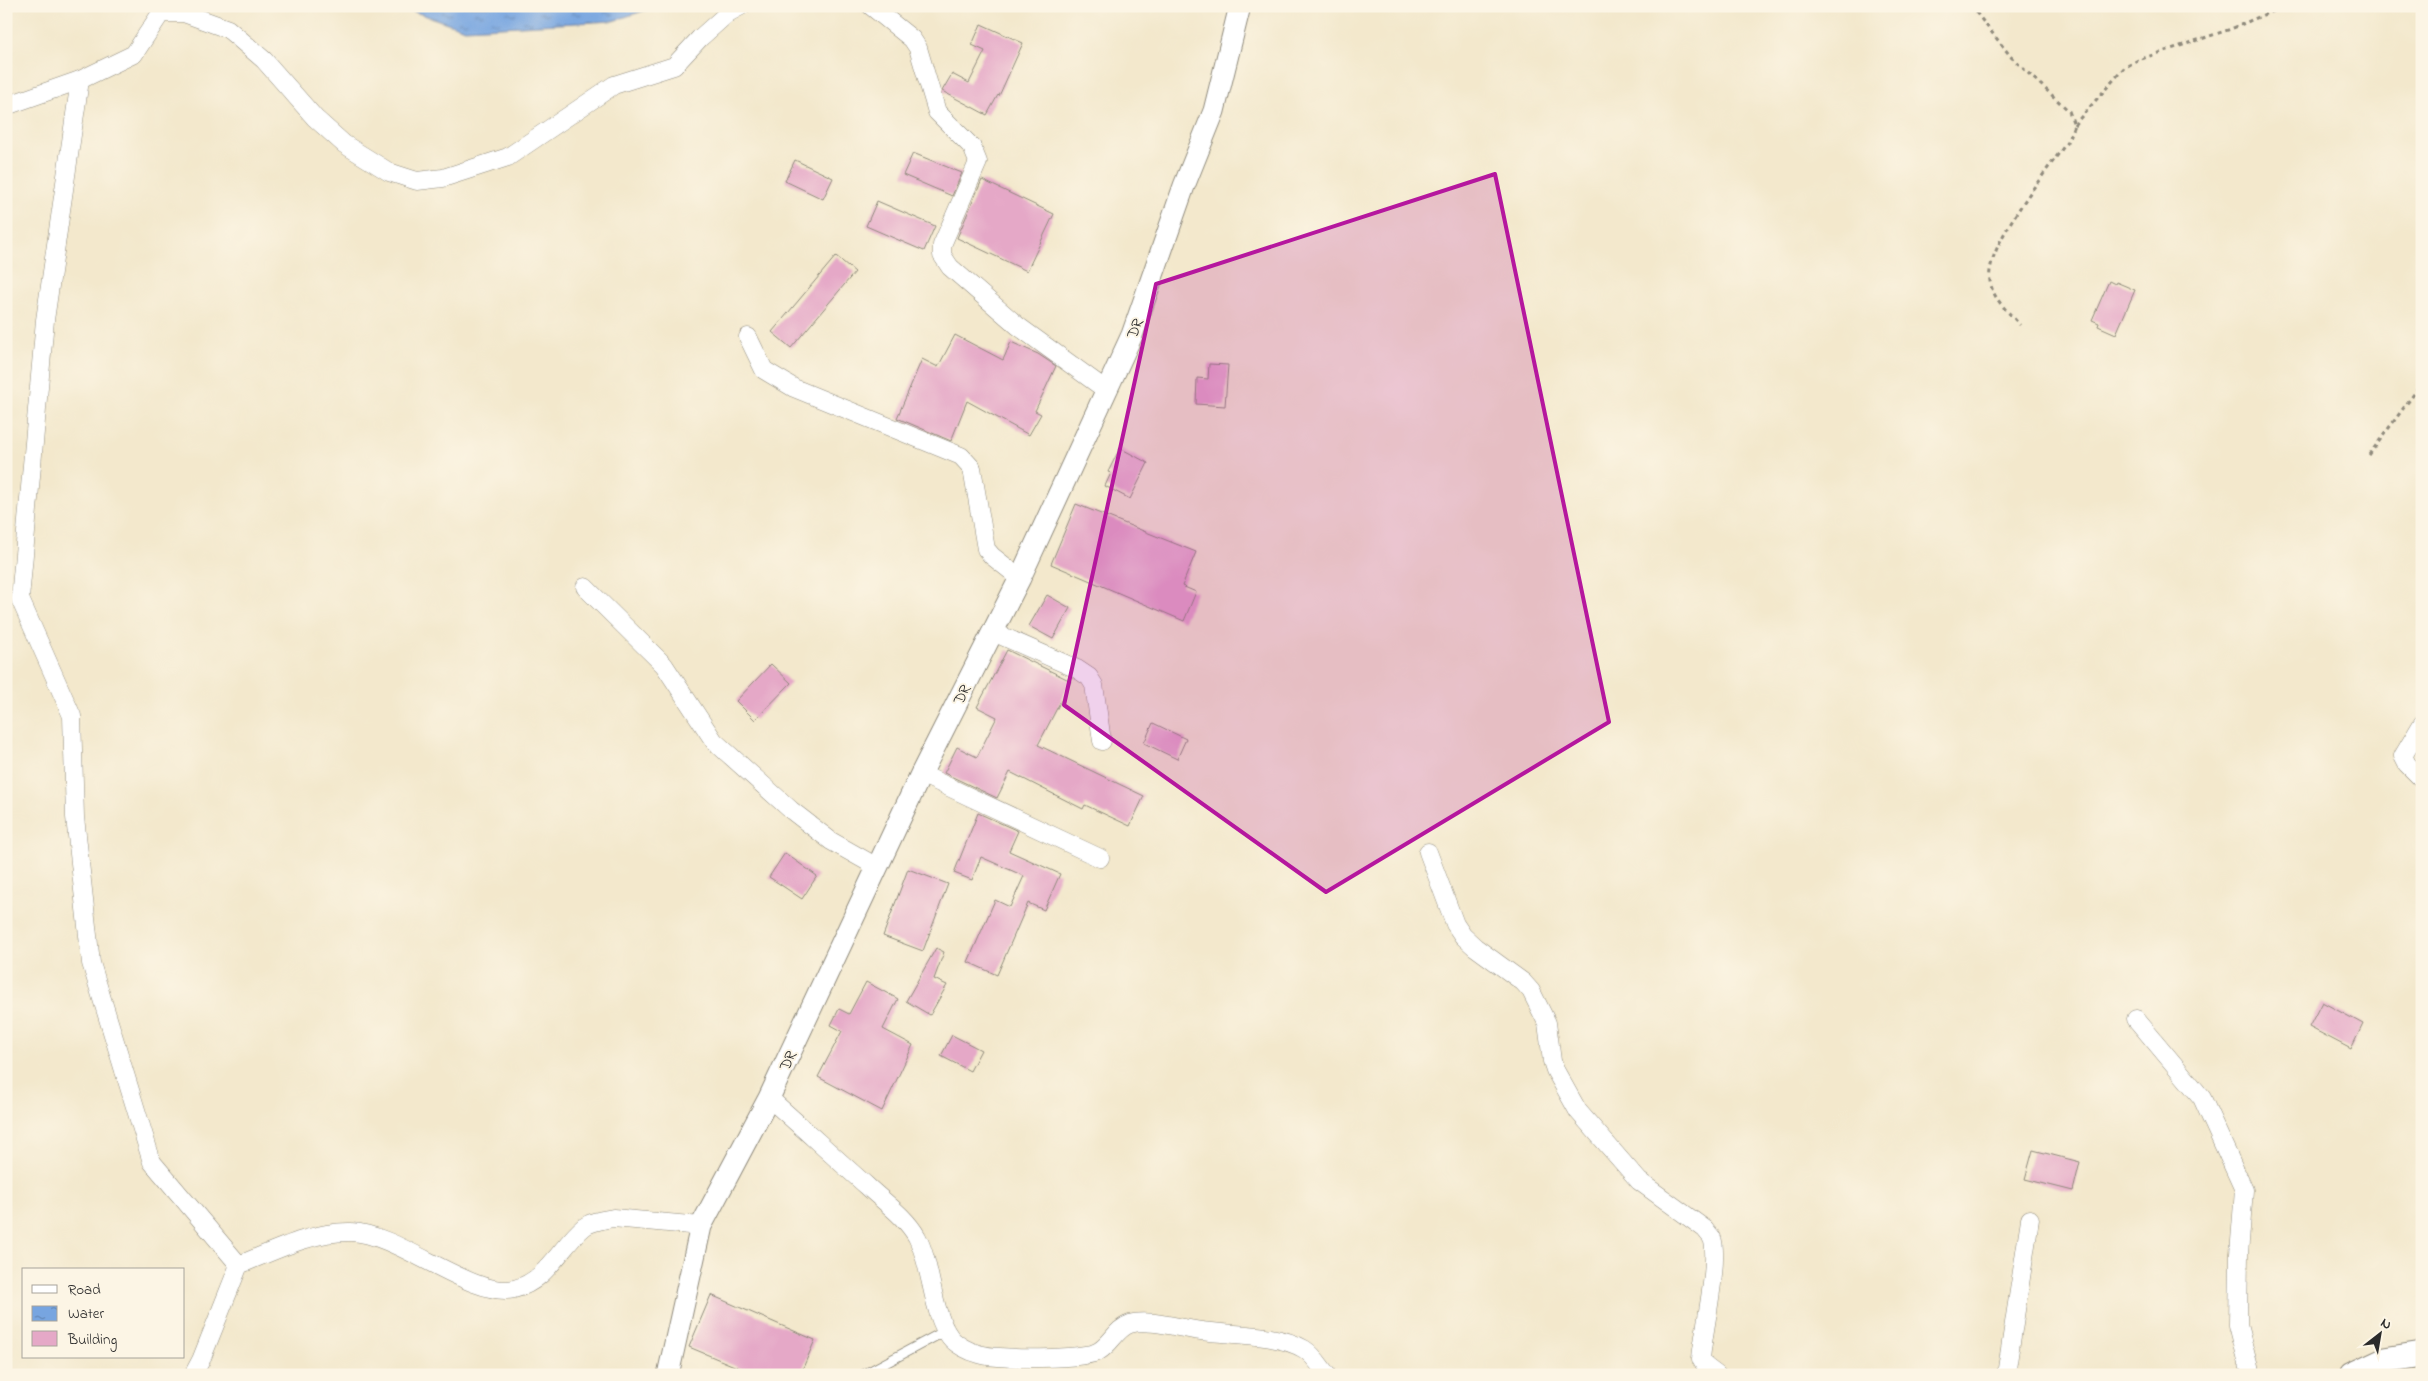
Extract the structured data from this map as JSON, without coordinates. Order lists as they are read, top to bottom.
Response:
{
  "streets": {
    "street": ["DR"]
  },
  "legend": ["Road", "Water", "Building"],
  "north": "top right"
}
